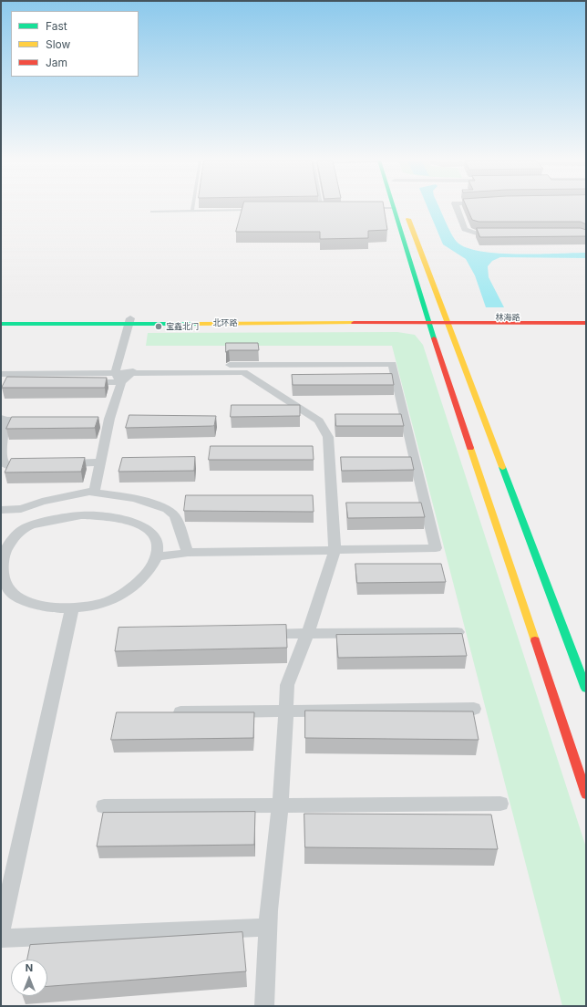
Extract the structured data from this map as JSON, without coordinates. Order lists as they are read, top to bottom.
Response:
{
  "streets": {
    "main road": ["林海路", "北环路"]
  },
  "crossings": [
    ["林海路", "北环路"]
  ],
  "places": ["宝鑫北门"],
  "legend": ["Fast", "Slow", "Jam"],
  "north": "top"
}
